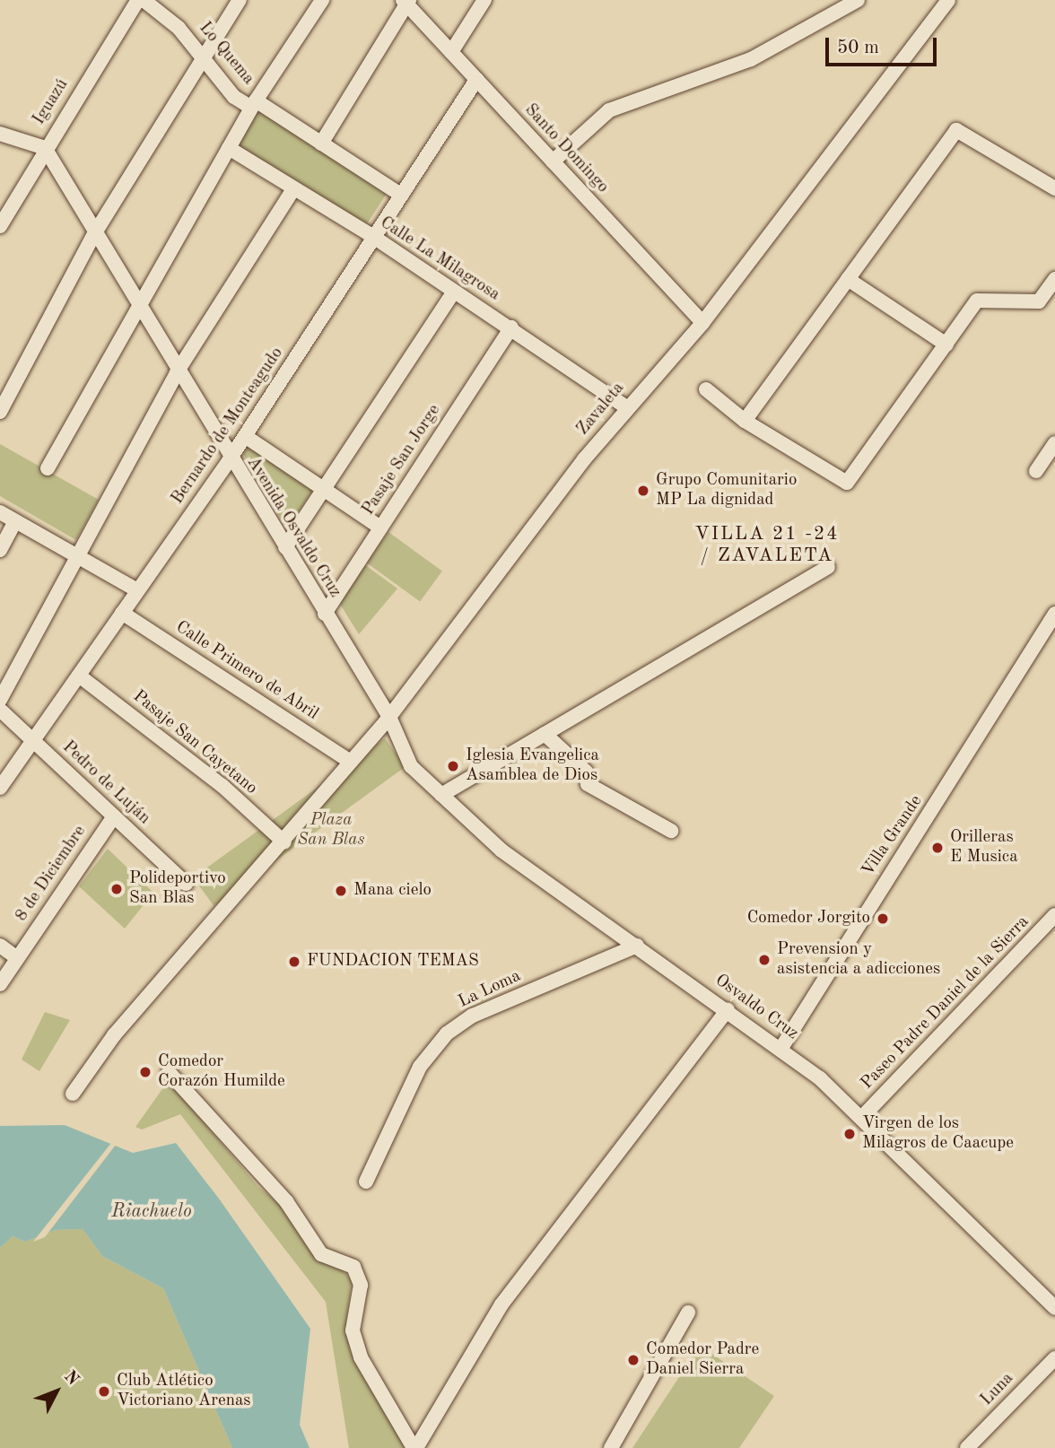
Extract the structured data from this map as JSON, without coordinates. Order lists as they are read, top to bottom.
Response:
{
  "streets": {
    "street": [
      "Lo Quema",
      "Iguazú",
      "Santo Domingo",
      "Calle La Milagrosa",
      "Zavaleta",
      "Bernardo de Monteagudo",
      "Pasaje San Jorge",
      "Avenida Osvaldo Cruz",
      "Calle Primero de Abril",
      "Pasaje San Cayetano",
      "Pedro de Luján",
      "Villa Grande",
      "8 de Diciembre",
      "La Loma",
      "Paseo Padre Daniel de la Sierra",
      "Osvaldo Cruz",
      "Luna"
    ]
  },
  "crossings": [
    ["Lo Quema", "Bernardo de Monteagudo"],
    ["Iguazú", "Avenida Osvaldo Cruz"],
    ["Santo Domingo", "Zavaleta"],
    ["Santo Domingo", "Bernardo de Monteagudo"],
    ["Calle La Milagrosa", "Zavaleta"],
    ["Calle La Milagrosa", "Bernardo de Monteagudo"],
    ["Calle La Milagrosa", "Pasaje San Jorge"],
    ["Zavaleta", "Avenida Osvaldo Cruz"],
    ["Zavaleta", "Calle Primero de Abril"],
    ["Zavaleta", "Pasaje San Cayetano"],
    ["Bernardo de Monteagudo", "Avenida Osvaldo Cruz"],
    ["Bernardo de Monteagudo", "Calle Primero de Abril"],
    ["Bernardo de Monteagudo", "Pasaje San Cayetano"],
    ["Bernardo de Monteagudo", "Pedro de Luján"],
    ["Pasaje San Jorge", "Avenida Osvaldo Cruz"],
    ["Avenida Osvaldo Cruz", "Osvaldo Cruz"],
    ["Pedro de Luján", "8 de Diciembre"],
    ["Villa Grande", "Osvaldo Cruz"],
    ["La Loma", "Osvaldo Cruz"],
    ["Paseo Padre Daniel de la Sierra", "Osvaldo Cruz"]
  ],
  "districts": ["VILLA 21 -24 / ZAVALETA"],
  "water": ["Riachuelo"],
  "parks": ["Plaza San Blas"],
  "places": [
    "Grupo Comunitario MP La dignidad",
    "Iglesia Evangelica Asamblea de Dios",
    "Orilleras E Musica",
    "Polideportivo San Blas",
    "Mana cielo",
    "Comedor Jorgito",
    "Prevension y asistencia a adicciones",
    "FUNDACION TEMAS",
    "Comedor Corazón Humilde",
    "Virgen de los Milagros de Caacupe",
    "Comedor Padre Daniel Sierra",
    "Club Atlético Victoriano Arenas"
  ],
  "scale_bar": "50 m",
  "north": "top right"
}
